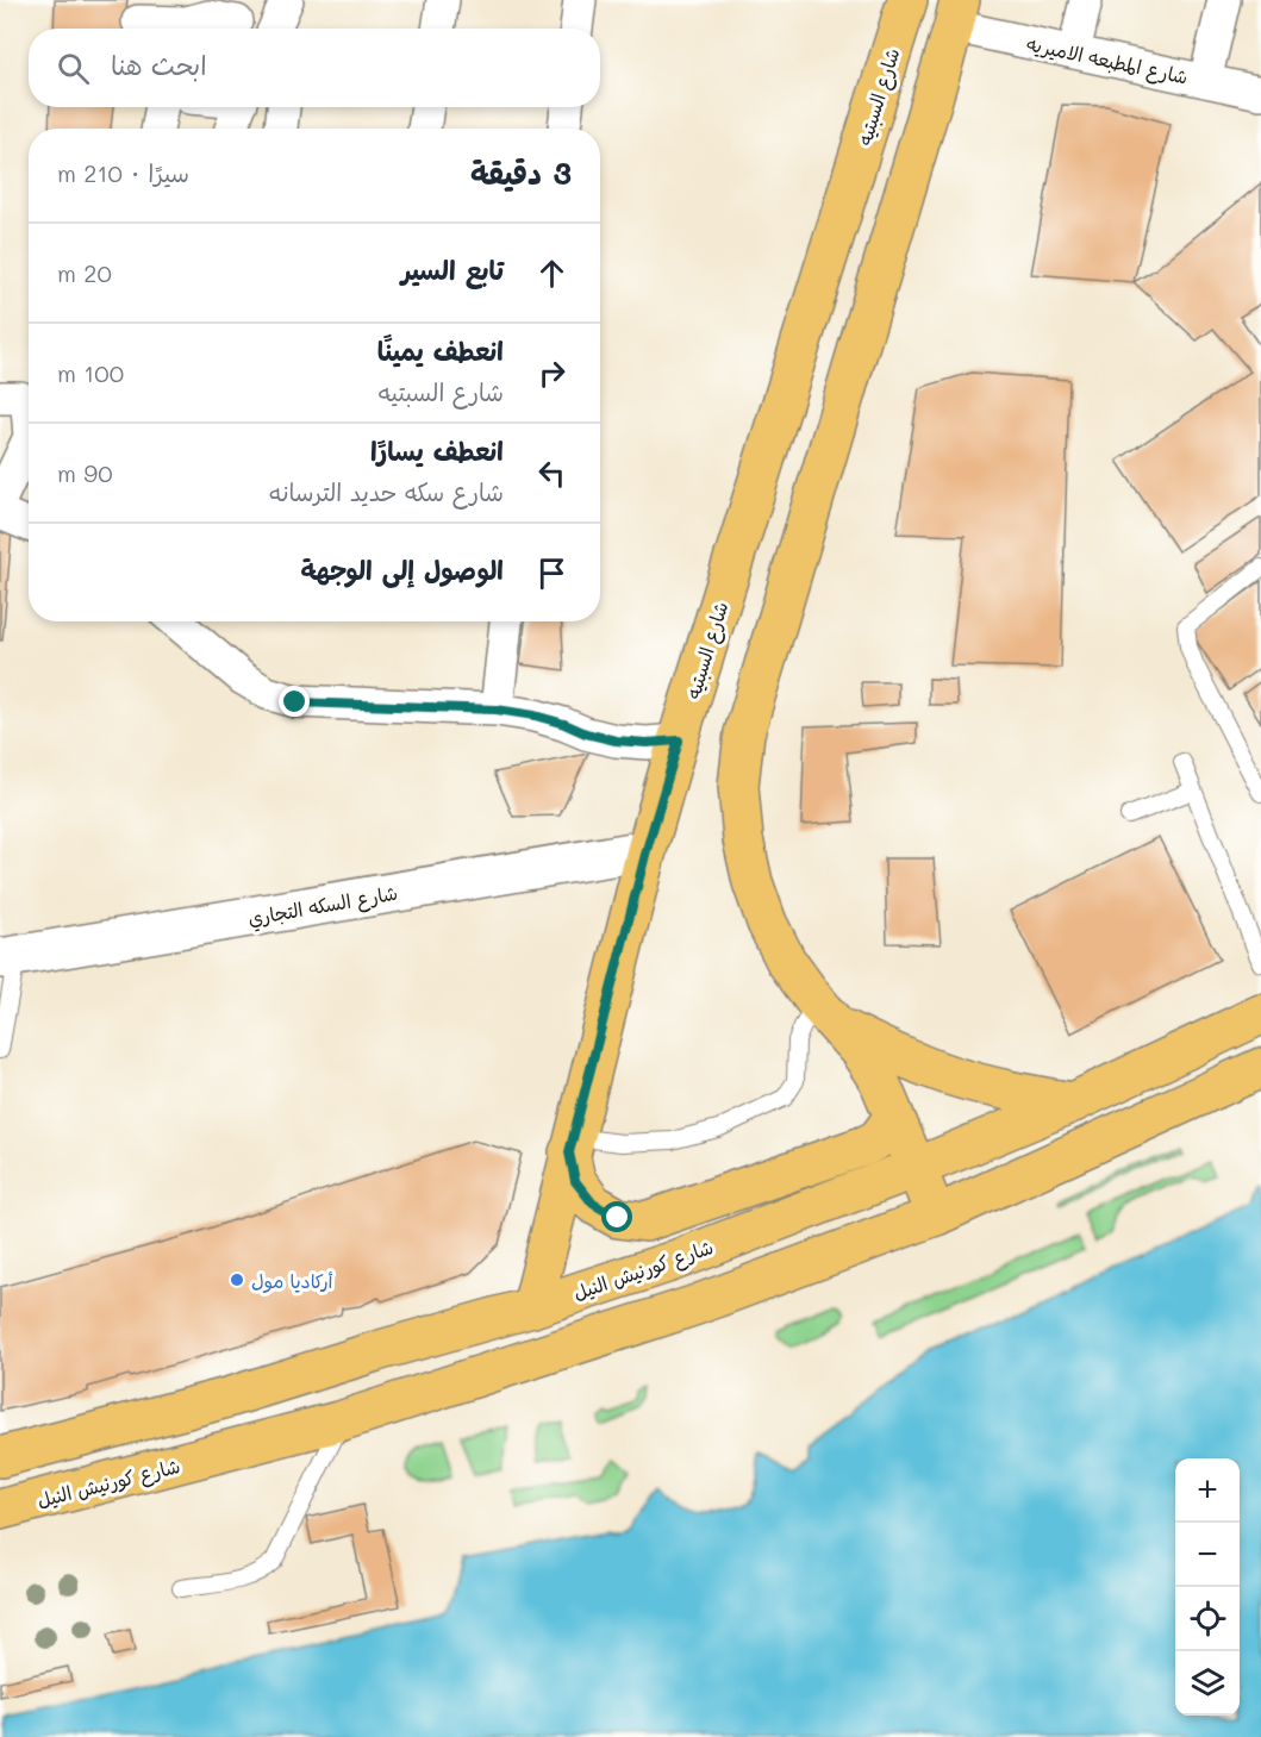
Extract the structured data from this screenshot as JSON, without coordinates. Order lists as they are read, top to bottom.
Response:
{
  "streets": {
    "main road": ["شارع السبتيه", "شارع كورنيش النيل"],
    "street": ["شارع المطبعه الاميريه", "شارع السكه التجاري"]
  },
  "crossings": [
    ["شارع السبتيه", "شارع السكه التجاري"],
    ["شارع السبتيه", "شارع كورنيش النيل"]
  ],
  "places": ["أركاديا مول"],
  "page": {
    "search": "ابحث هنا",
    "heading": ["3 دقيقة", "سيرًا · 210 m"],
    "list": [
      ["تابع السير", "20 m"],
      ["انعطف يمينًا", "شارع السبتيه", "100 m"],
      ["انعطف يسارًا", "شارع سكه حديد الترسانه", "90 m"],
      "الوصول إلى الوجهة"
    ],
    "map_buttons": ["+", "−"]
  }
}
